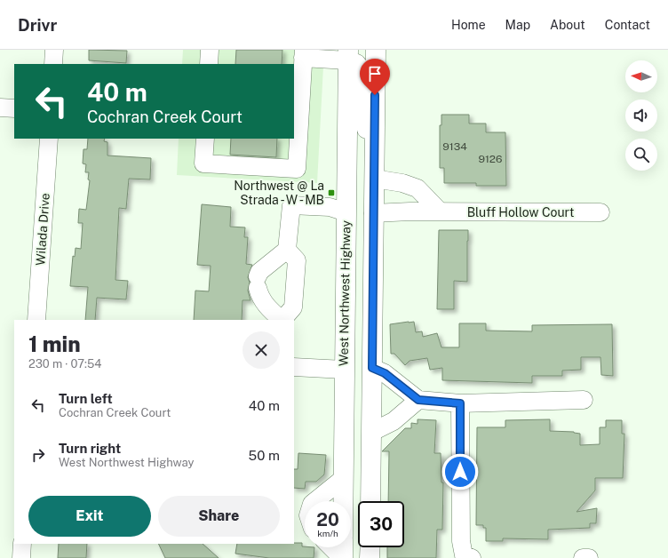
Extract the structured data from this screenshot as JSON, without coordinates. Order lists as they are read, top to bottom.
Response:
{
  "streets": {
    "main road": ["West Northwest Highway"],
    "street": ["Bluff Hollow Court", "Wilada Drive"]
  },
  "places": {
    "transit": ["Northwest @ La Strada - W - MB"]
  },
  "house_numbers": ["9134", "9126"],
  "north": "left",
  "page": {
    "header": "Drivr",
    "nav": [
      "Home",
      "Map",
      "About",
      "Contact"
    ],
    "turn": ["40 m", "Cochran Creek Court"],
    "heading": ["1 min", "230 m · 07:54"],
    "list": [
      {
        "name": "Turn left",
        "note": "Cochran Creek Court",
        "value": "40 m"
      },
      {
        "name": "Turn right",
        "note": "West Northwest Highway",
        "value": "50 m"
      }
    ],
    "buttons": ["Exit", "Share"],
    "speed": "20 km/h",
    "limit": "30"
  }
}
